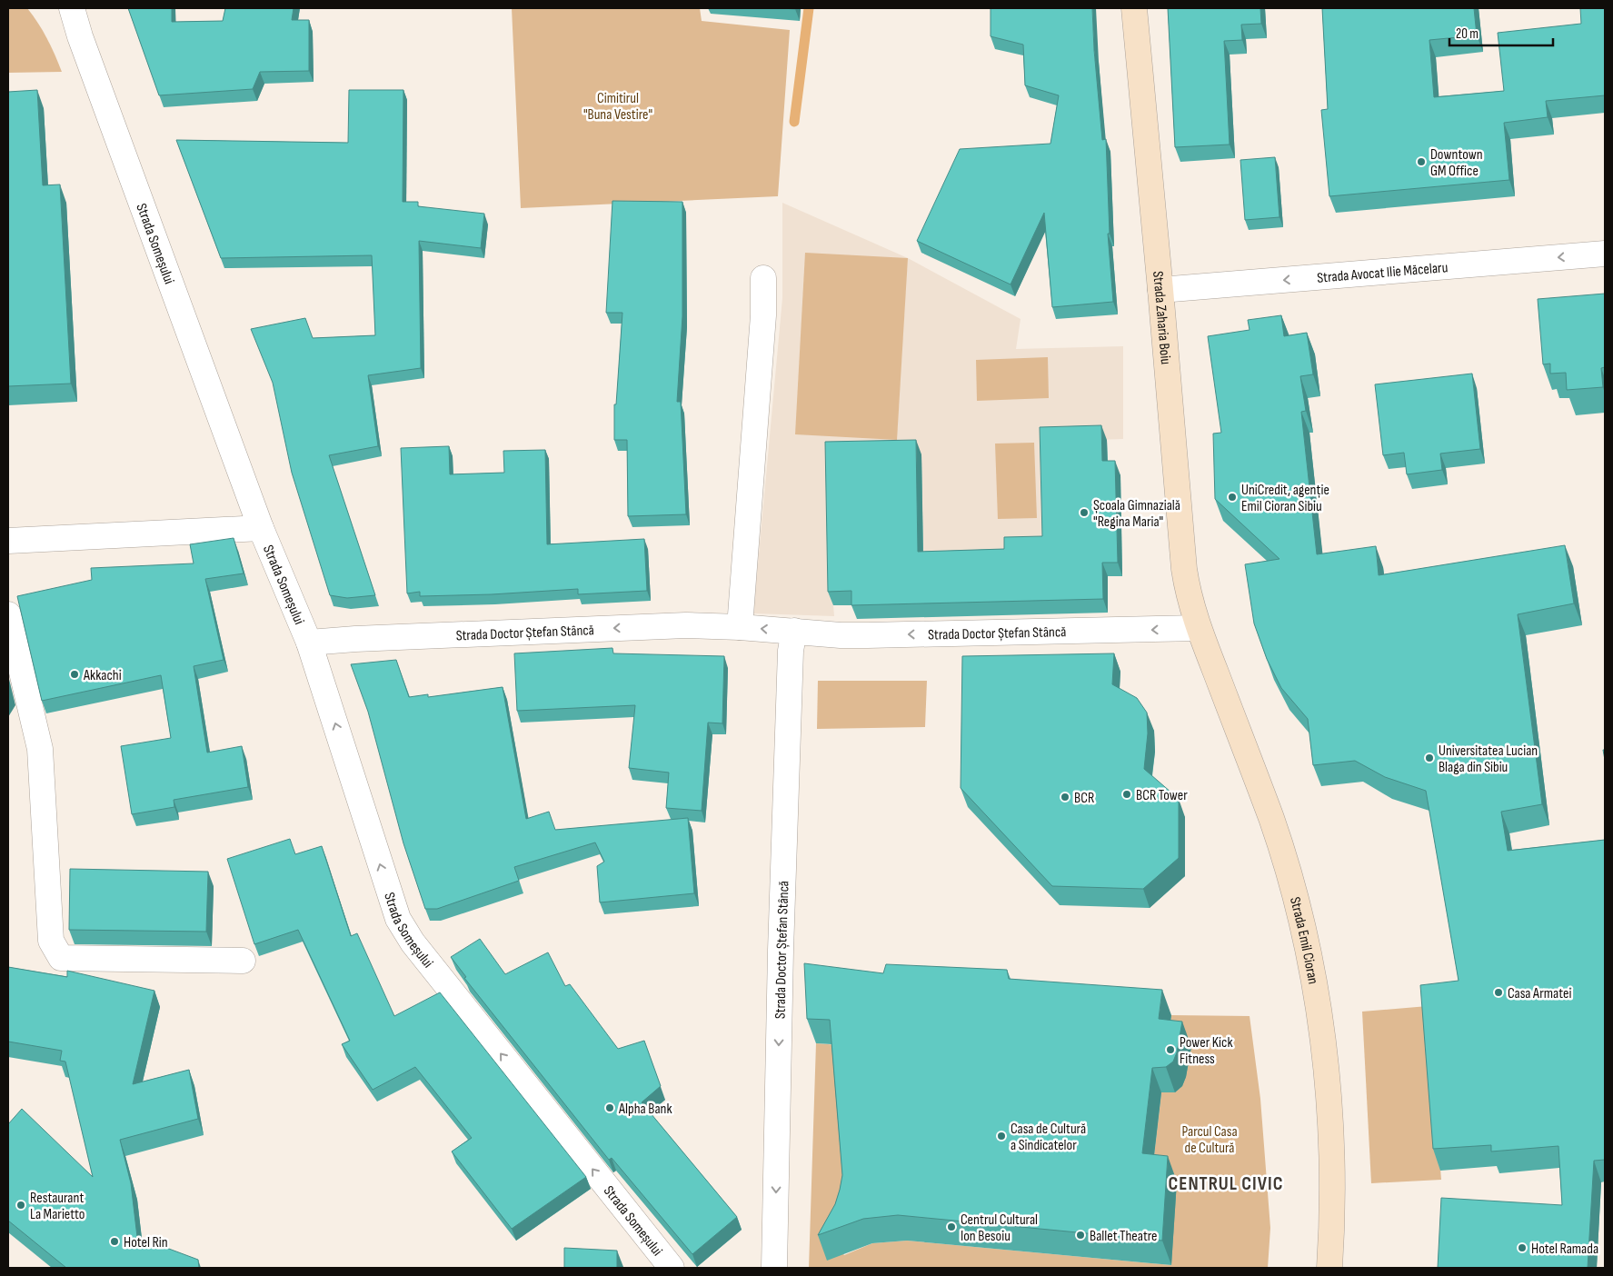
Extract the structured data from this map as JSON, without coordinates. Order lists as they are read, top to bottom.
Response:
{
  "streets": {
    "street": [
      "Strada Someșului",
      "Strada Avocat Ilie Măcelaru",
      "Strada Zaharia Boiu",
      "Strada Doctor Ștefan Stâncă",
      "Strada Emil Cioran"
    ]
  },
  "crossings": [
    ["Strada Someșului", "Strada Doctor Ștefan Stâncă"],
    ["Strada Avocat Ilie Măcelaru", "Strada Zaharia Boiu"],
    ["Strada Zaharia Boiu", "Strada Doctor Ștefan Stâncă"],
    ["Strada Zaharia Boiu", "Strada Emil Cioran"],
    ["Strada Doctor Ștefan Stâncă", "Strada Emil Cioran"]
  ],
  "one_way": ["Strada Someșului", "Strada Avocat Ilie Măcelaru"],
  "districts": ["CENTRUL CIVIC"],
  "parks": ["Cimitirul \"Buna Vestire\"", "Parcul Casa de Cultură"],
  "places": [
    "Downtown GM Office",
    "UniCredit, agenție Emil Cioran Sibiu",
    "Școala Gimnazială \"Regina Maria\"",
    "Akkachi",
    "Universitatea Lucian Blaga din Sibiu",
    "BCR Tower",
    "BCR",
    "Casa Armatei",
    "Power Kick Fitness",
    "Alpha Bank",
    "Casa de Cultură a Sindicatelor",
    "Restaurant La Marietto",
    "Centrul Cultural Ion Besoiu",
    "Ballet Theatre",
    "Hotel Rin",
    "Hotel Ramada"
  ],
  "scale_bar": "20 m"
}
